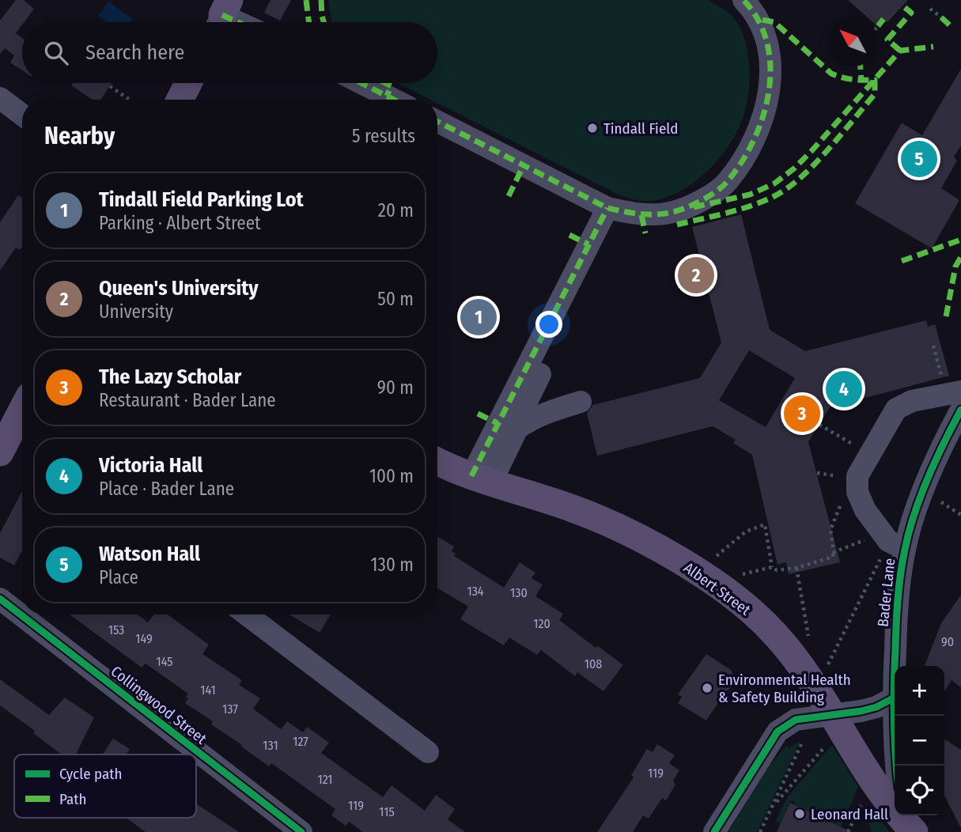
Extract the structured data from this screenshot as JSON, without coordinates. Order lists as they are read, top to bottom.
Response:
{
  "streets": {
    "main road": ["Albert Street"],
    "street": ["Bader Lane", "Collingwood Street"]
  },
  "places": ["Tindall Field", "Environmental Health & Safety Building", "Leonard Hall"],
  "house_numbers": [
    "134",
    "130",
    "120",
    "153",
    "149",
    "90",
    "145",
    "108",
    "141",
    "137",
    "127",
    "131",
    "119",
    "121",
    "119",
    "115"
  ],
  "legend": ["Cycle path", "Path"],
  "north": "top left",
  "page": {
    "search": "Search here",
    "heading": ["Nearby", "5 results"],
    "pins": [
      "5",
      "2",
      "1",
      "4",
      "3"
    ],
    "list": [
      {
        "mark": "1",
        "name": "Tindall Field Parking Lot",
        "note": "Parking · Albert Street",
        "value": "20 m"
      },
      {
        "mark": "2",
        "name": "Queen's University",
        "note": "University",
        "value": "50 m"
      },
      {
        "mark": "3",
        "name": "The Lazy Scholar",
        "note": "Restaurant · Bader Lane",
        "value": "90 m"
      },
      {
        "mark": "4",
        "name": "Victoria Hall",
        "note": "Place · Bader Lane",
        "value": "100 m"
      },
      {
        "mark": "5",
        "name": "Watson Hall",
        "note": "Place",
        "value": "130 m"
      }
    ],
    "map_buttons": ["+", "−"]
  }
}
